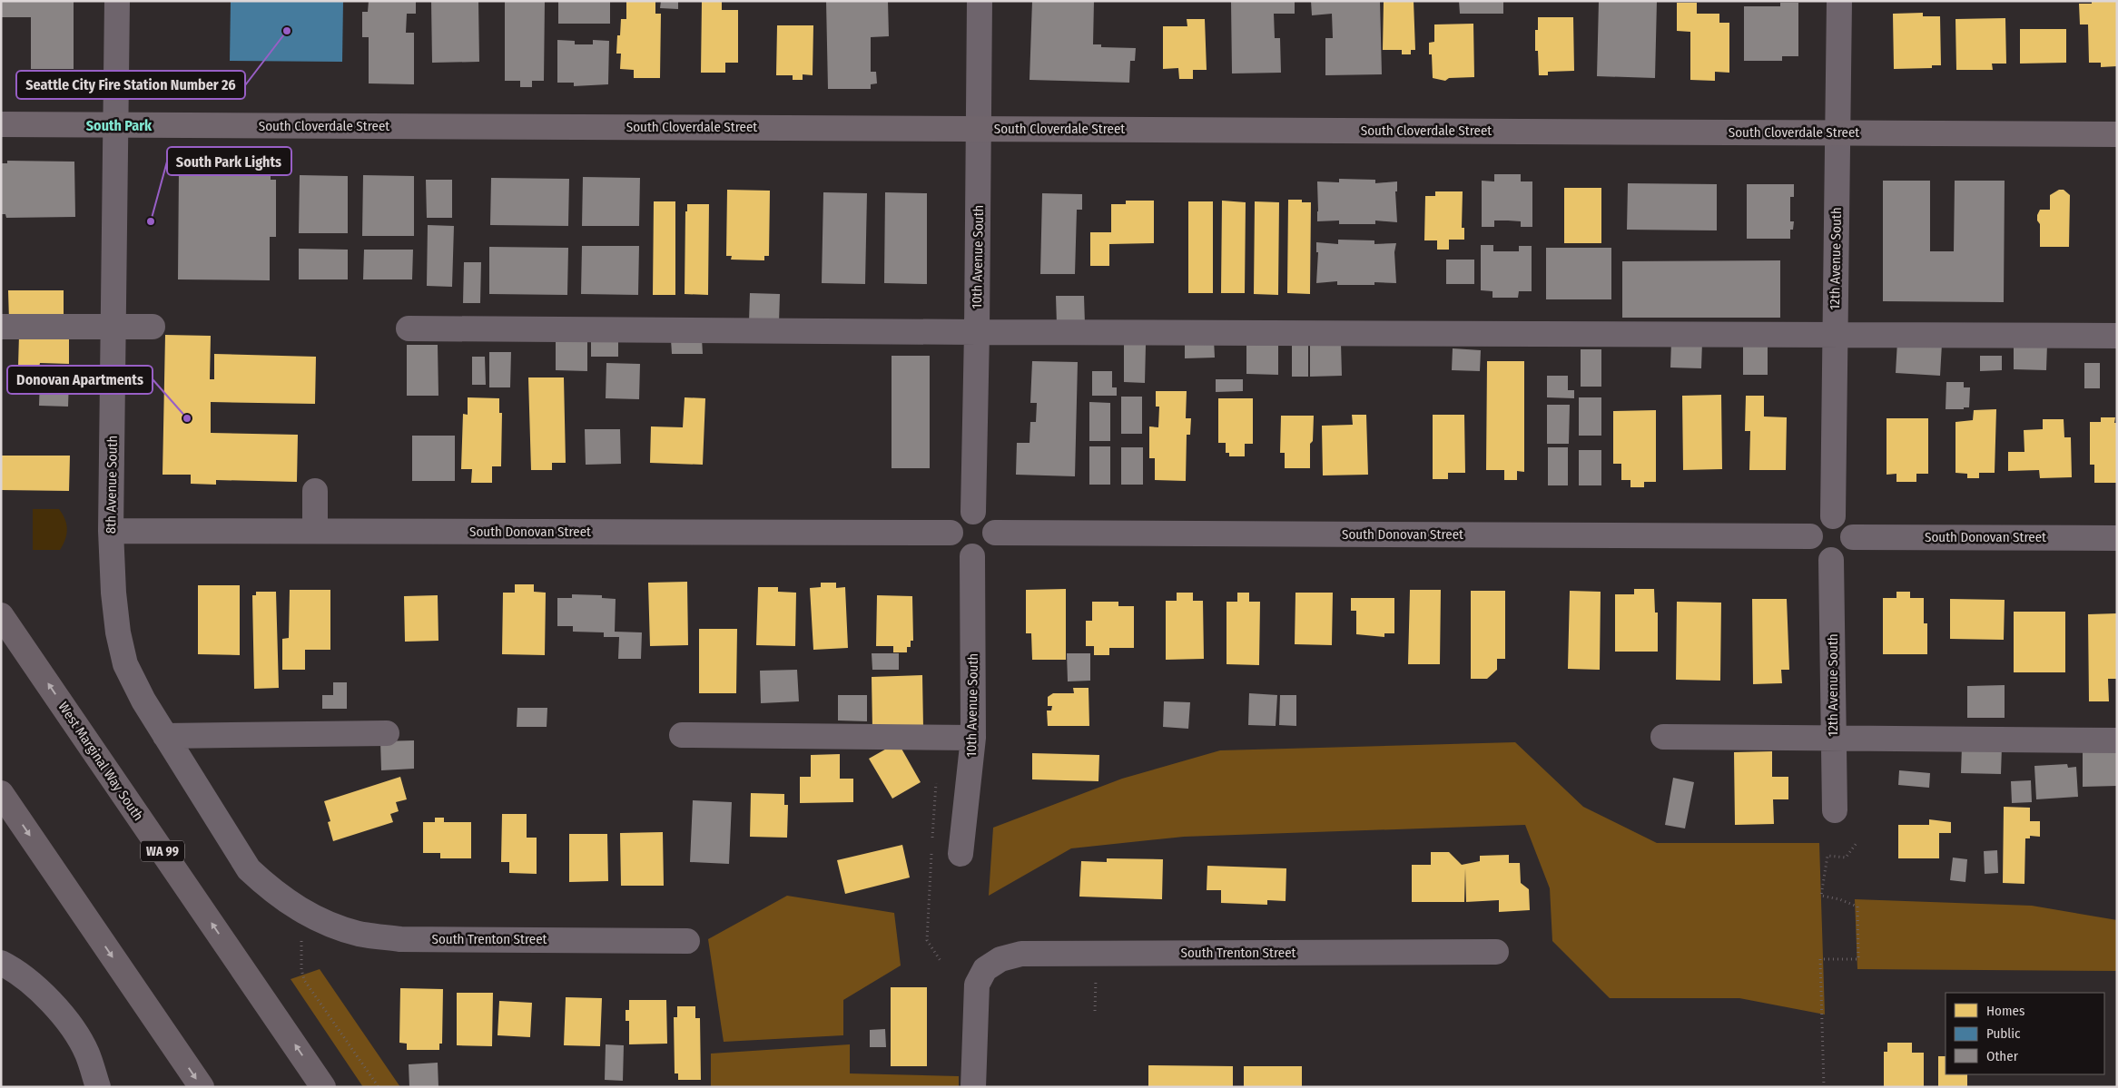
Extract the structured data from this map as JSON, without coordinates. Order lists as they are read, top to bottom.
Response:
{
  "streets": {
    "highway": ["West Marginal Way South", "WA 99"],
    "main road": ["South Cloverdale Street"],
    "street": [
      "10th Avenue South",
      "12th Avenue South",
      "8th Avenue South",
      "South Donovan Street",
      "South Trenton Street"
    ]
  },
  "crossings": [
    ["South Cloverdale Street", "10th Avenue South"],
    ["South Cloverdale Street", "12th Avenue South"],
    ["South Cloverdale Street", "8th Avenue South"],
    ["10th Avenue South", "South Donovan Street"],
    ["12th Avenue South", "South Donovan Street"],
    ["8th Avenue South", "South Donovan Street"],
    ["8th Avenue South", "South Trenton Street"]
  ],
  "districts": ["South Park"],
  "places": ["Seattle City Fire Station Number 26", "South Park Lights", "Donovan Apartments"],
  "legend": ["Homes", "Public", "Other"]
}
